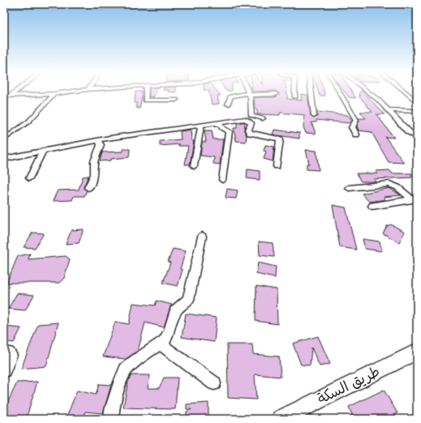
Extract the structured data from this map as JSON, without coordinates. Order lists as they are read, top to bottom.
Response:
{
  "streets": {
    "main road": ["طريق السكة"]
  }
}
